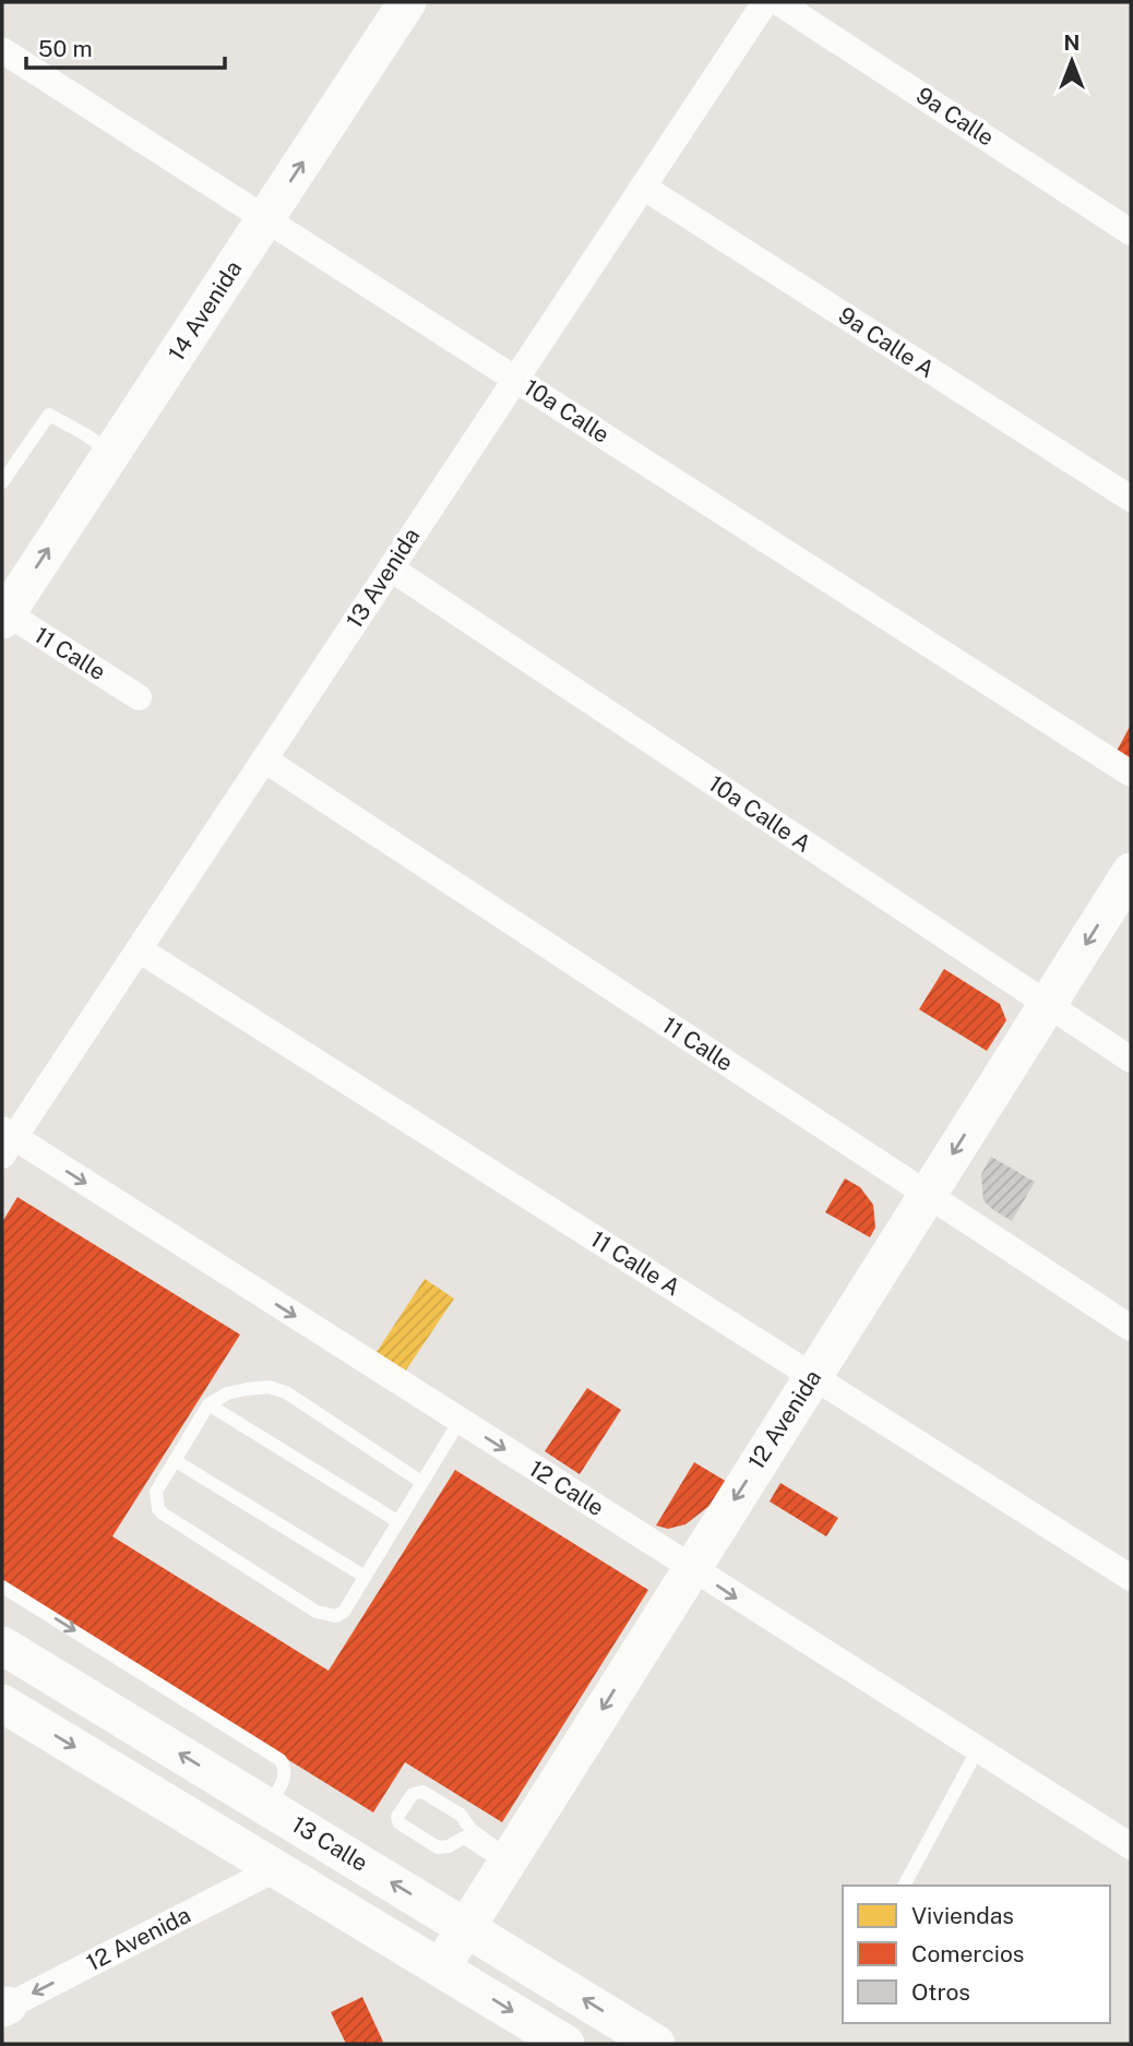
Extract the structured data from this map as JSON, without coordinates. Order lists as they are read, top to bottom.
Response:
{
  "streets": {
    "street": [
      "9a Calle",
      "14 Avenida",
      "9a Calle A",
      "10a Calle",
      "13 Avenida",
      "11 Calle",
      "10a Calle A",
      "11 Calle A",
      "12 Avenida",
      "12 Calle",
      "13 Calle"
    ]
  },
  "crossings": [
    ["14 Avenida", "10a Calle"],
    ["14 Avenida", "11 Calle"],
    ["9a Calle A", "13 Avenida"],
    ["10a Calle", "13 Avenida"],
    ["13 Avenida", "11 Calle"],
    ["13 Avenida", "10a Calle A"],
    ["13 Avenida", "11 Calle A"],
    ["13 Avenida", "12 Calle"],
    ["11 Calle", "12 Avenida"],
    ["10a Calle A", "12 Avenida"],
    ["11 Calle A", "12 Avenida"],
    ["12 Avenida", "12 Calle"],
    ["12 Avenida", "13 Calle"]
  ],
  "one_way": ["14 Avenida", "12 Avenida", "12 Calle"],
  "legend": ["Viviendas", "Comercios", "Otros"],
  "scale_bar": "50 m",
  "north": "top"
}
